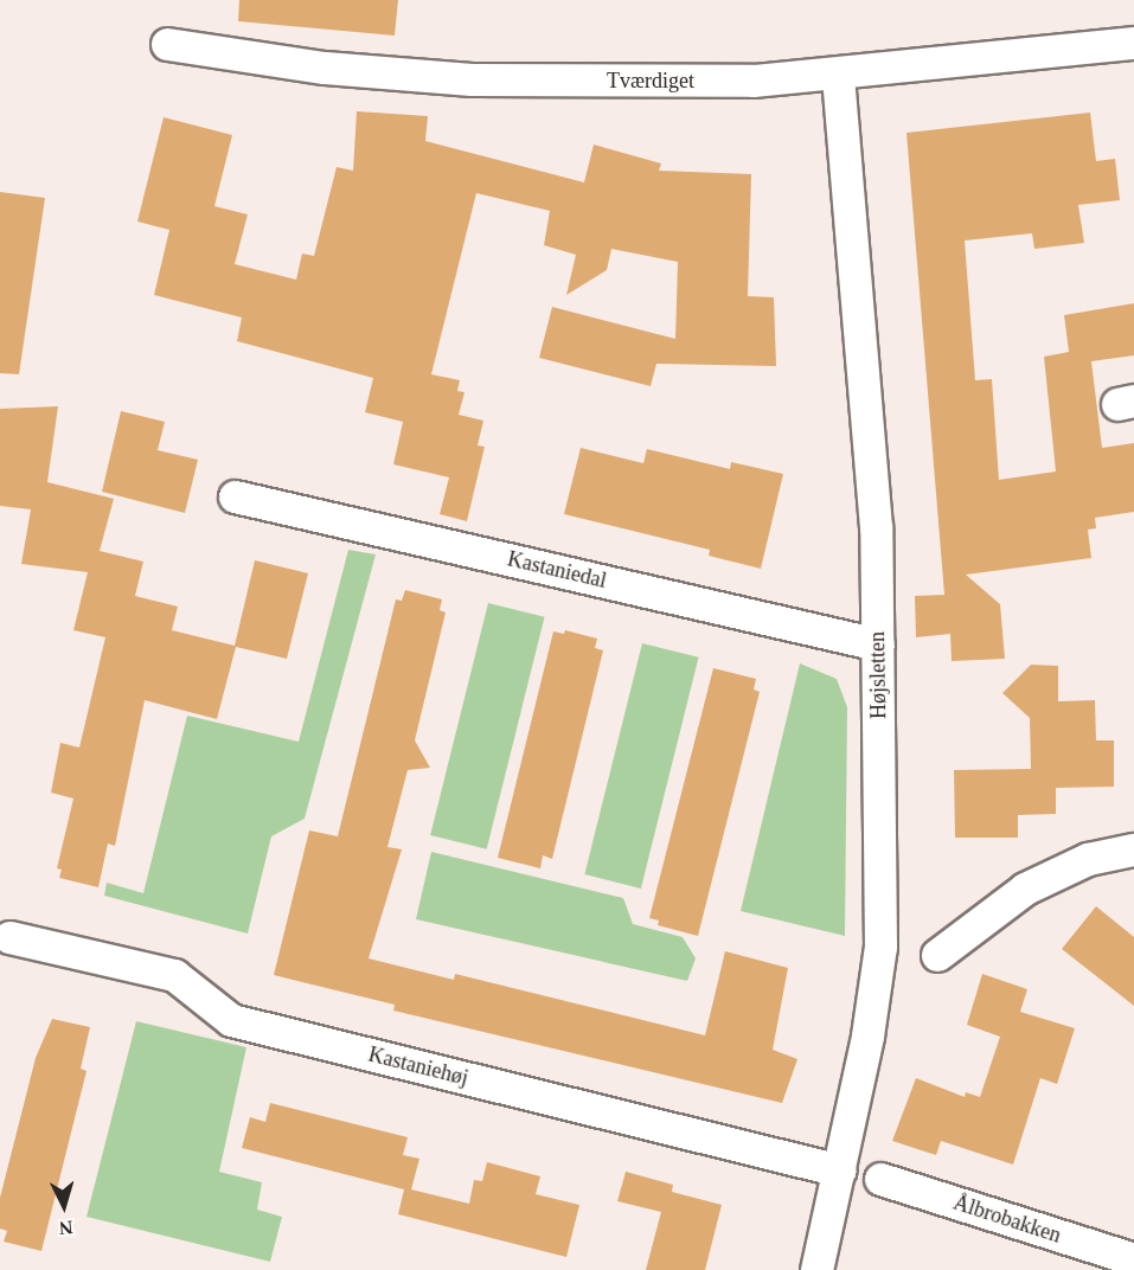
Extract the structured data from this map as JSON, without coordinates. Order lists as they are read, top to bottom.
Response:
{
  "streets": {
    "street": [
      "Tværdiget",
      "Kastaniedal",
      "Højsletten",
      "Kastaniehøj",
      "Ålbrobakken"
    ]
  },
  "crossings": [
    ["Tværdiget", "Højsletten"],
    ["Kastaniedal", "Højsletten"],
    ["Højsletten", "Kastaniehøj"]
  ],
  "north": "bottom"
}
